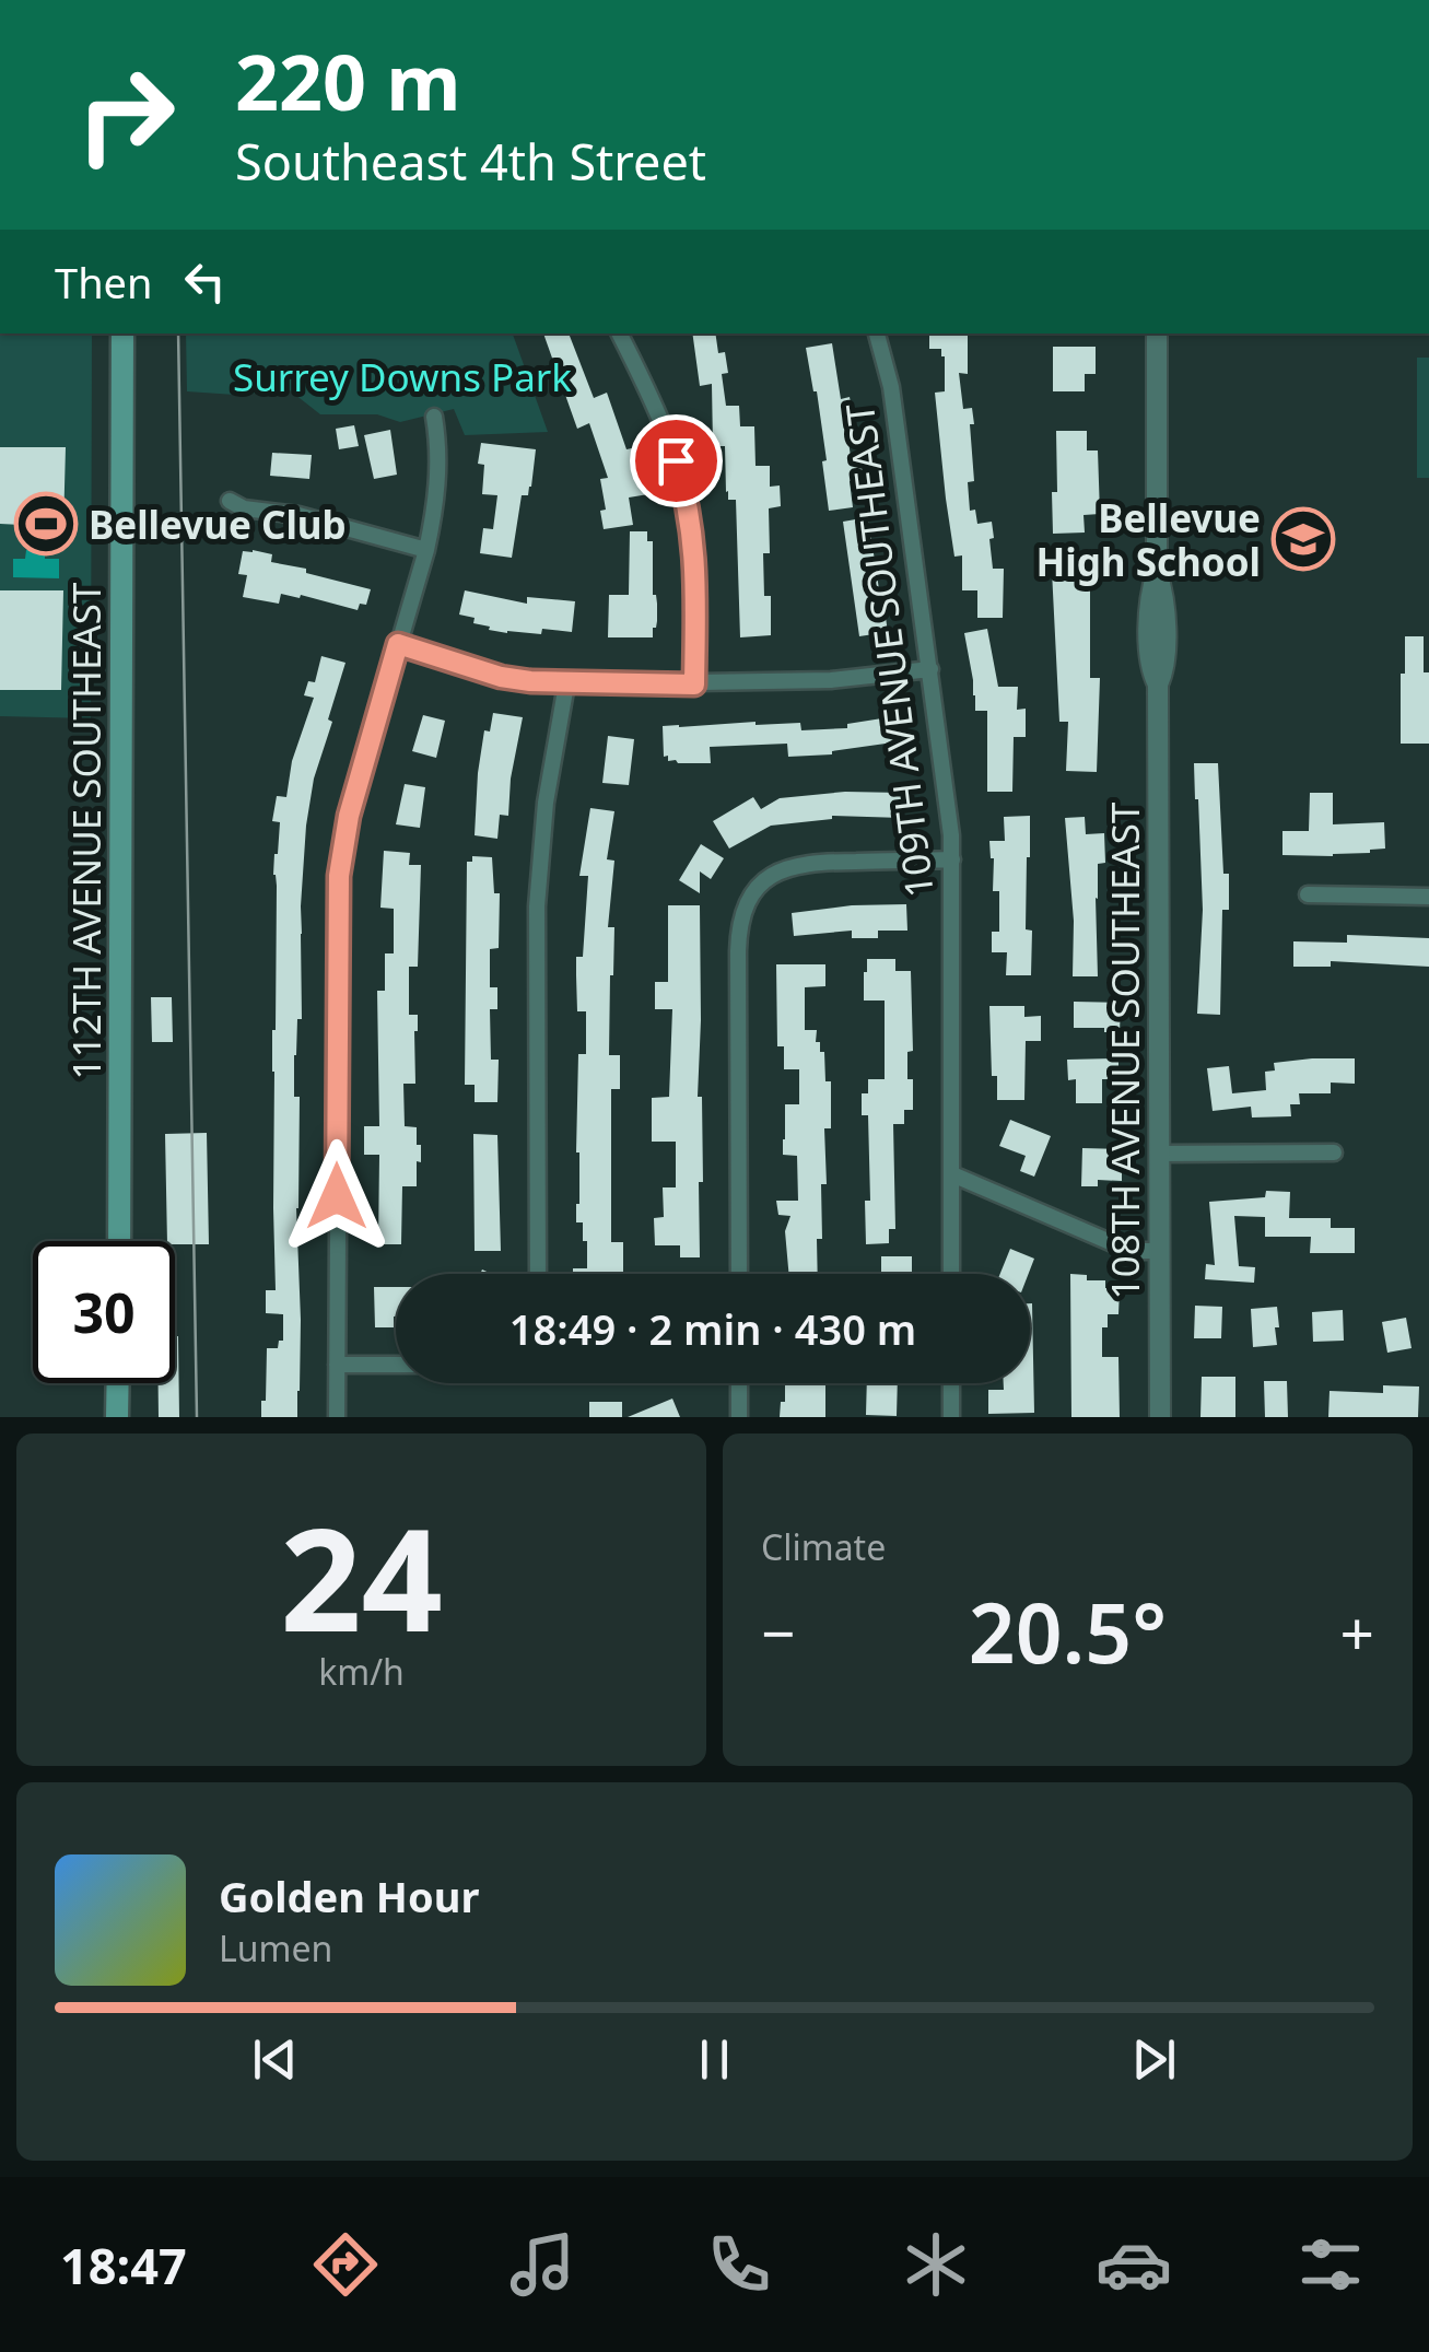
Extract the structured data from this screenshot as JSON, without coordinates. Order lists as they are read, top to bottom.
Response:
{
  "streets": {
    "main road": ["112TH AVENUE SOUTHEAST"],
    "street": ["109TH AVENUE SOUTHEAST", "108TH AVENUE SOUTHEAST"]
  },
  "parks": ["Surrey Downs Park"],
  "places": {
    "sports": ["Bellevue Club"],
    "school or university": ["Bellevue High School"]
  },
  "page": {
    "turn": ["220 m", "Southeast 4th Street"],
    "then": "Then",
    "limit": "30",
    "trip": "18:49 · 2 min · 430 m",
    "tile": [
      ["24", "km/h"],
      "Climate"
    ],
    "heat": ["−", "20.5°", "+"],
    "song": ["Golden Hour", "Lumen"],
    "tabs": "18:47"
  }
}
